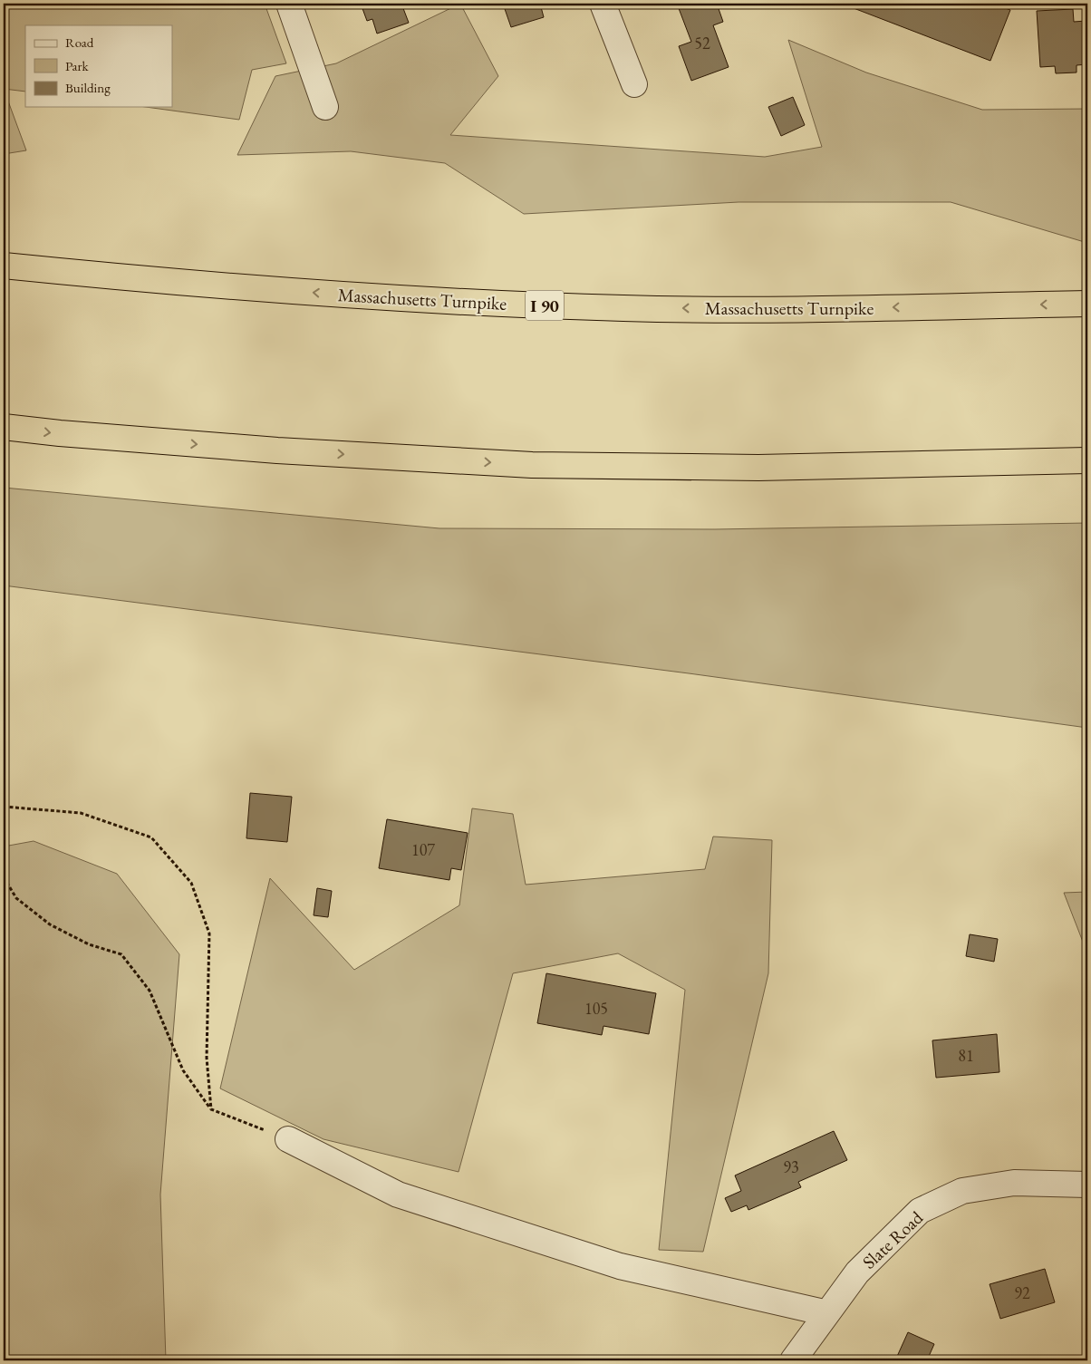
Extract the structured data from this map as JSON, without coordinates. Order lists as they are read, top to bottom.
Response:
{
  "streets": {
    "highway": ["Massachusetts Turnpike", "I 90"],
    "street": ["Slate Road"]
  },
  "house_numbers": [
    "52",
    "107",
    "105",
    "81",
    "93",
    "92"
  ],
  "legend": ["Road", "Park", "Building"]
}
